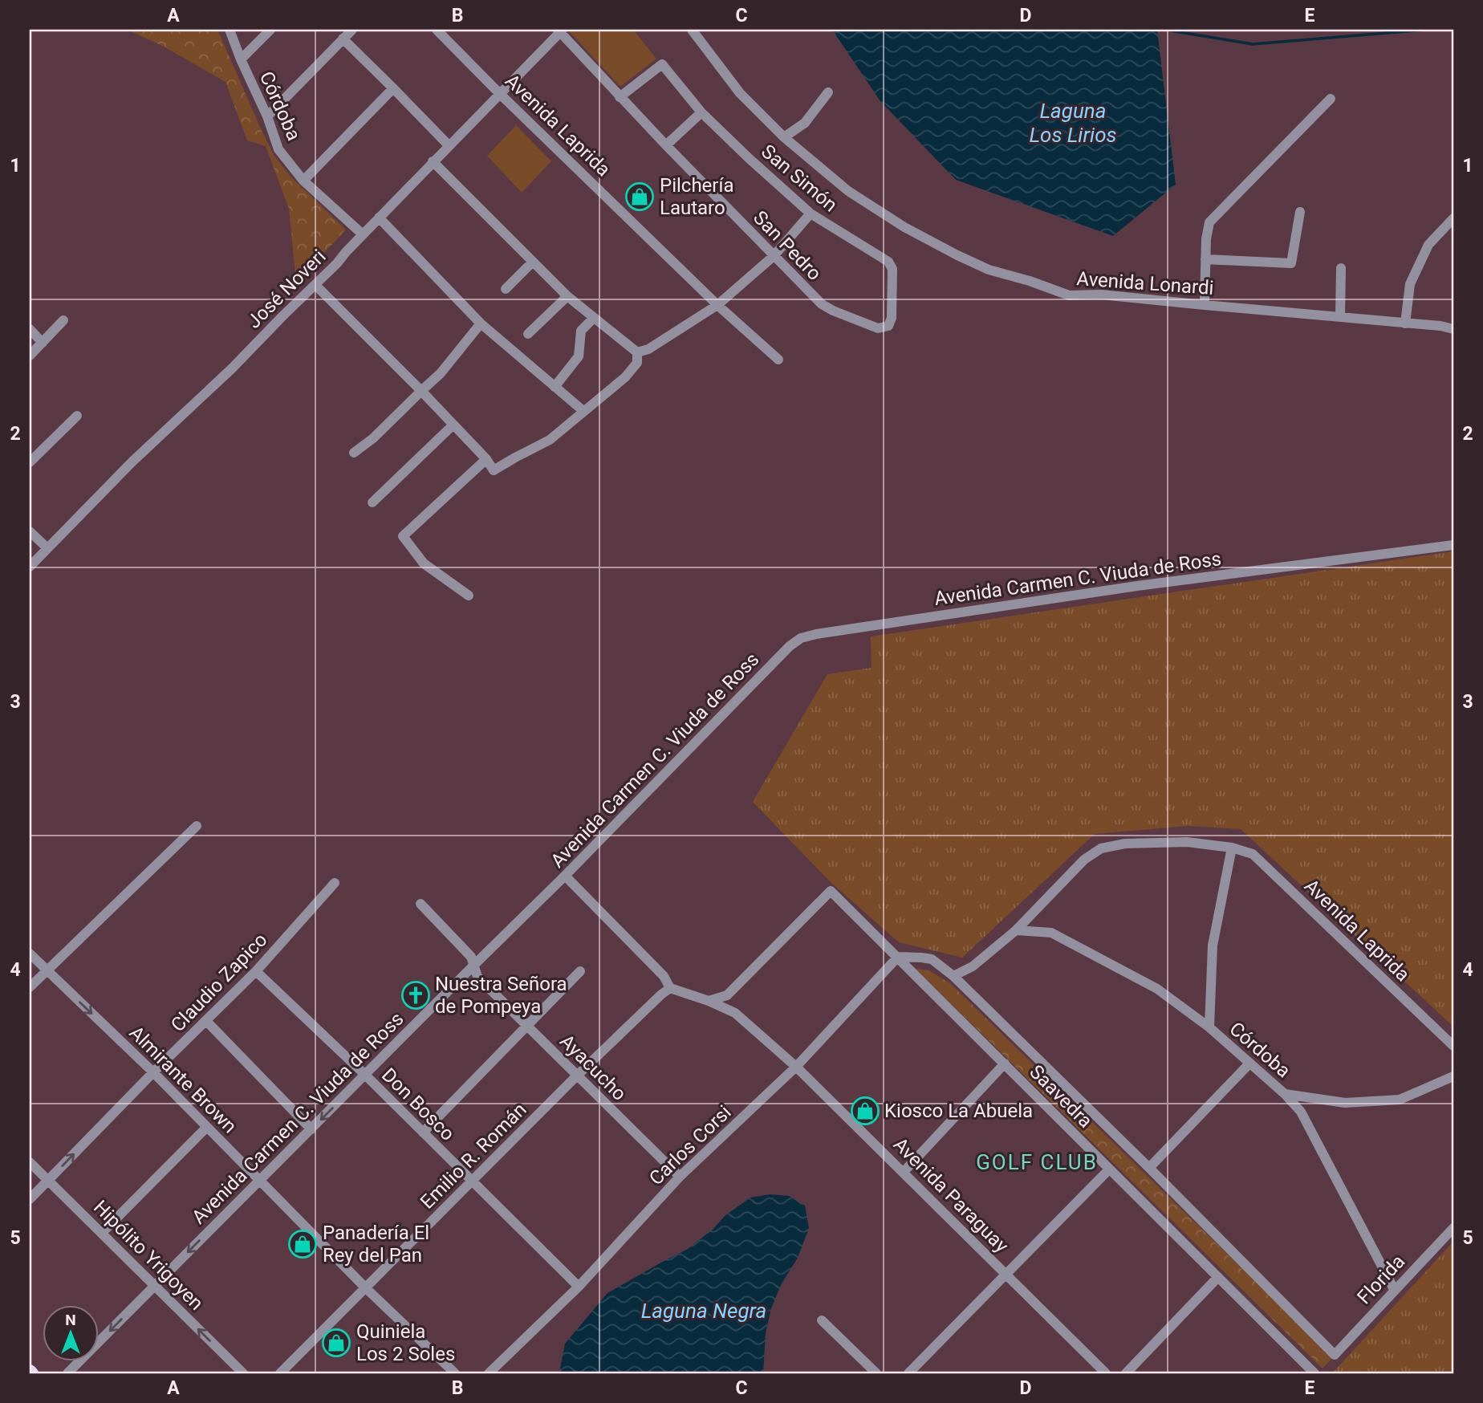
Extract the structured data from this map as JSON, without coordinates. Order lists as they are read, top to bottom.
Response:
{
  "streets": {
    "street": [
      "Córdoba",
      "Avenida Laprida",
      "San Simón",
      "San Pedro",
      "Avenida Lonardi",
      "José Noveri",
      "Avenida Carmen C. Viuda de Ross",
      "Claudio Zapico",
      "Ayacucho",
      "Almirante Brown",
      "Saavedra",
      "Don Bosco",
      "Carlos Corsi",
      "Emilio R. Román",
      "Avenida Paraguay",
      "Hipólito Yrigoyen",
      "Florida"
    ]
  },
  "crossings": [
    ["Córdoba", "José Noveri"],
    ["Córdoba", "Florida"],
    ["Avenida Laprida", "José Noveri"],
    ["San Simón", "San Pedro"],
    ["San Pedro", "José Noveri"],
    ["Avenida Carmen C. Viuda de Ross", "Ayacucho"],
    ["Avenida Carmen C. Viuda de Ross", "Almirante Brown"],
    ["Avenida Carmen C. Viuda de Ross", "Don Bosco"],
    ["Avenida Carmen C. Viuda de Ross", "Hipólito Yrigoyen"],
    ["Claudio Zapico", "Almirante Brown"],
    ["Claudio Zapico", "Don Bosco"],
    ["Claudio Zapico", "Hipólito Yrigoyen"],
    ["Ayacucho", "Carlos Corsi"],
    ["Ayacucho", "Emilio R. Román"],
    ["Almirante Brown", "Emilio R. Román"],
    ["Saavedra", "Carlos Corsi"],
    ["Saavedra", "Avenida Paraguay"],
    ["Saavedra", "Florida"],
    ["Don Bosco", "Carlos Corsi"],
    ["Don Bosco", "Emilio R. Román"],
    ["Carlos Corsi", "Avenida Paraguay"],
    ["Emilio R. Román", "Avenida Paraguay"]
  ],
  "one_way": ["Hipólito Yrigoyen"],
  "districts": ["GOLF CLUB"],
  "water": ["Laguna Los Lirios", "Laguna Negra"],
  "places": {
    "shop": [
      "Pilchería Lautaro",
      "Kiosco La Abuela",
      "Panadería El Rey del Pan",
      "Quiniela Los 2 Soles"
    ],
    "church": ["Nuestra Señora de Pompeya"]
  },
  "north": "top",
  "grid": {
    "columns": [
      "A",
      "B",
      "C",
      "D",
      "E"
    ],
    "rows": [
      "1",
      "2",
      "3",
      "4",
      "5"
    ]
  }
}
